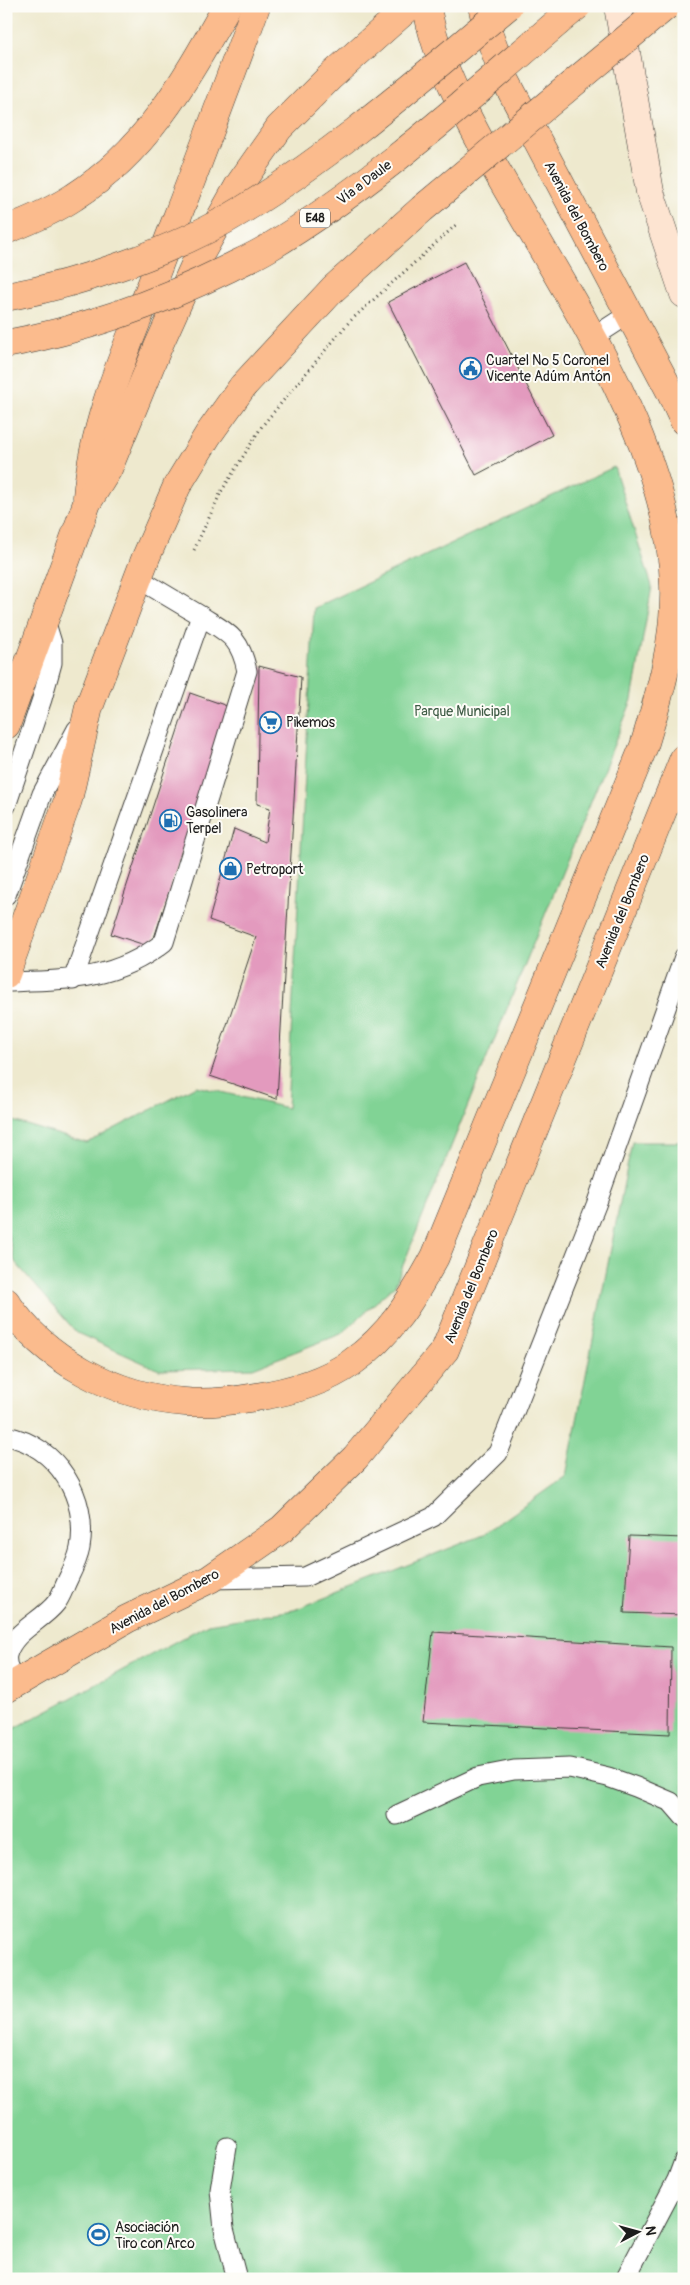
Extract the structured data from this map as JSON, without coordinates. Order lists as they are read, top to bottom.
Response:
{
  "streets": {
    "main road": ["Vía a Daule", "Avenida del Bombero", "E48"]
  },
  "parks": ["Parque Municipal"],
  "places": {
    "public building": ["Cuartel Nº 5 Coronel Vicente Adúm Antón"],
    "supermarket": ["Pikemos"],
    "fuel station": ["Gasolinera Terpel"],
    "shop": ["Petroport"],
    "sports": ["Asociación Tiro con Arco"]
  },
  "north": "right"
}
